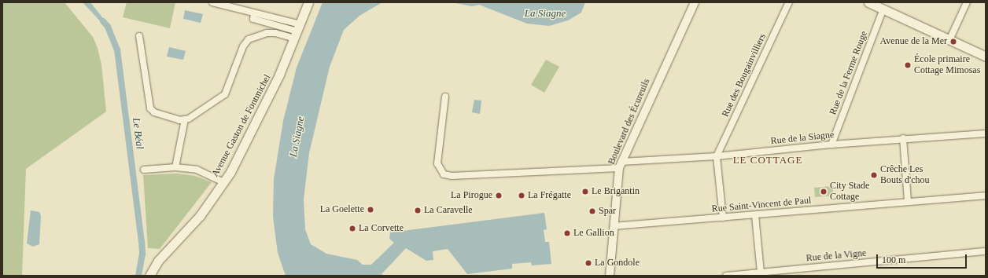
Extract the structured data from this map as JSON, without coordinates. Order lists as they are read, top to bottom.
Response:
{
  "streets": {
    "main road": ["Avenue Gaston de Fontmichel"],
    "street": [
      "Rue de la Ferme Rouge",
      "Rue des Bougainvilliers",
      "Boulevard des Écureuils",
      "Rue de la Siagne",
      "Rue Saint-Vincent de Paul",
      "Rue de la Vigne"
    ]
  },
  "crossings": [
    ["Rue de la Ferme Rouge", "Rue de la Siagne"],
    ["Rue des Bougainvilliers", "Rue de la Siagne"],
    ["Boulevard des Écureuils", "Rue de la Siagne"],
    ["Boulevard des Écureuils", "Rue Saint-Vincent de Paul"]
  ],
  "districts": ["LE COTTAGE"],
  "water": ["La Siagne", "Le Béal"],
  "places": [
    "Avenue de la Mer",
    "École primaire Cottage Mimosas",
    "Crêche Les Bouts d'chou",
    "Le Brigantin",
    "City Stade Cottage",
    "La Pirogue",
    "La Frégatte",
    "La Goelette",
    "La Caravelle",
    "Spar",
    "La Corvette",
    "Le Gallion",
    "La Gondole"
  ],
  "scale_bar": "100 m"
}
